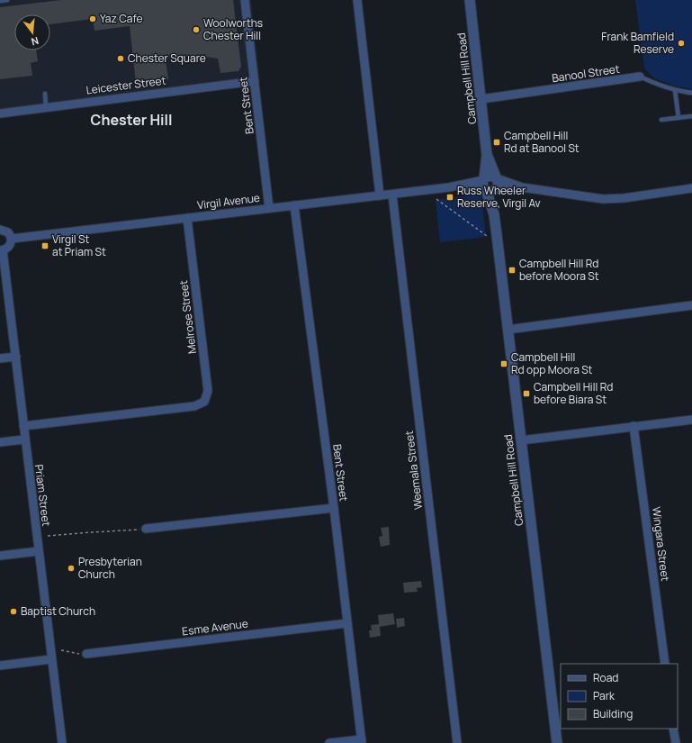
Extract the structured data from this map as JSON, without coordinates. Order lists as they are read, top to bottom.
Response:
{
  "streets": {
    "street": [
      "Banool Street",
      "Campbell Hill Road",
      "Leicester Street",
      "Bent Street",
      "Virgil Avenue",
      "Melrose Street",
      "Weemala Street",
      "Priam Street",
      "Wingara Street",
      "Esme Avenue"
    ]
  },
  "crossings": [
    ["Banool Street", "Campbell Hill Road"],
    ["Campbell Hill Road", "Virgil Avenue"],
    ["Leicester Street", "Bent Street"],
    ["Bent Street", "Virgil Avenue"],
    ["Bent Street", "Esme Avenue"],
    ["Virgil Avenue", "Melrose Street"],
    ["Virgil Avenue", "Weemala Street"],
    ["Melrose Street", "Priam Street"]
  ],
  "districts": ["Chester Hill"],
  "places": {
    "other": [
      "Yaz Cafe",
      "Woolworths Chester Hill",
      "Frank Bamfield Reserve",
      "Chester Square",
      "Presbyterian Church",
      "Baptist Church"
    ],
    "transit": [
      "Campbell Hill Rd at Banool St",
      "Russ Wheeler Reserve, Virgil Av",
      "Virgil St at Priam St",
      "Campbell Hill Rd before Moora St",
      "Campbell Hill Rd opp Moora St",
      "Campbell Hill Rd before Biara St"
    ]
  },
  "legend": ["Road", "Park", "Building"],
  "north": "bottom"
}
